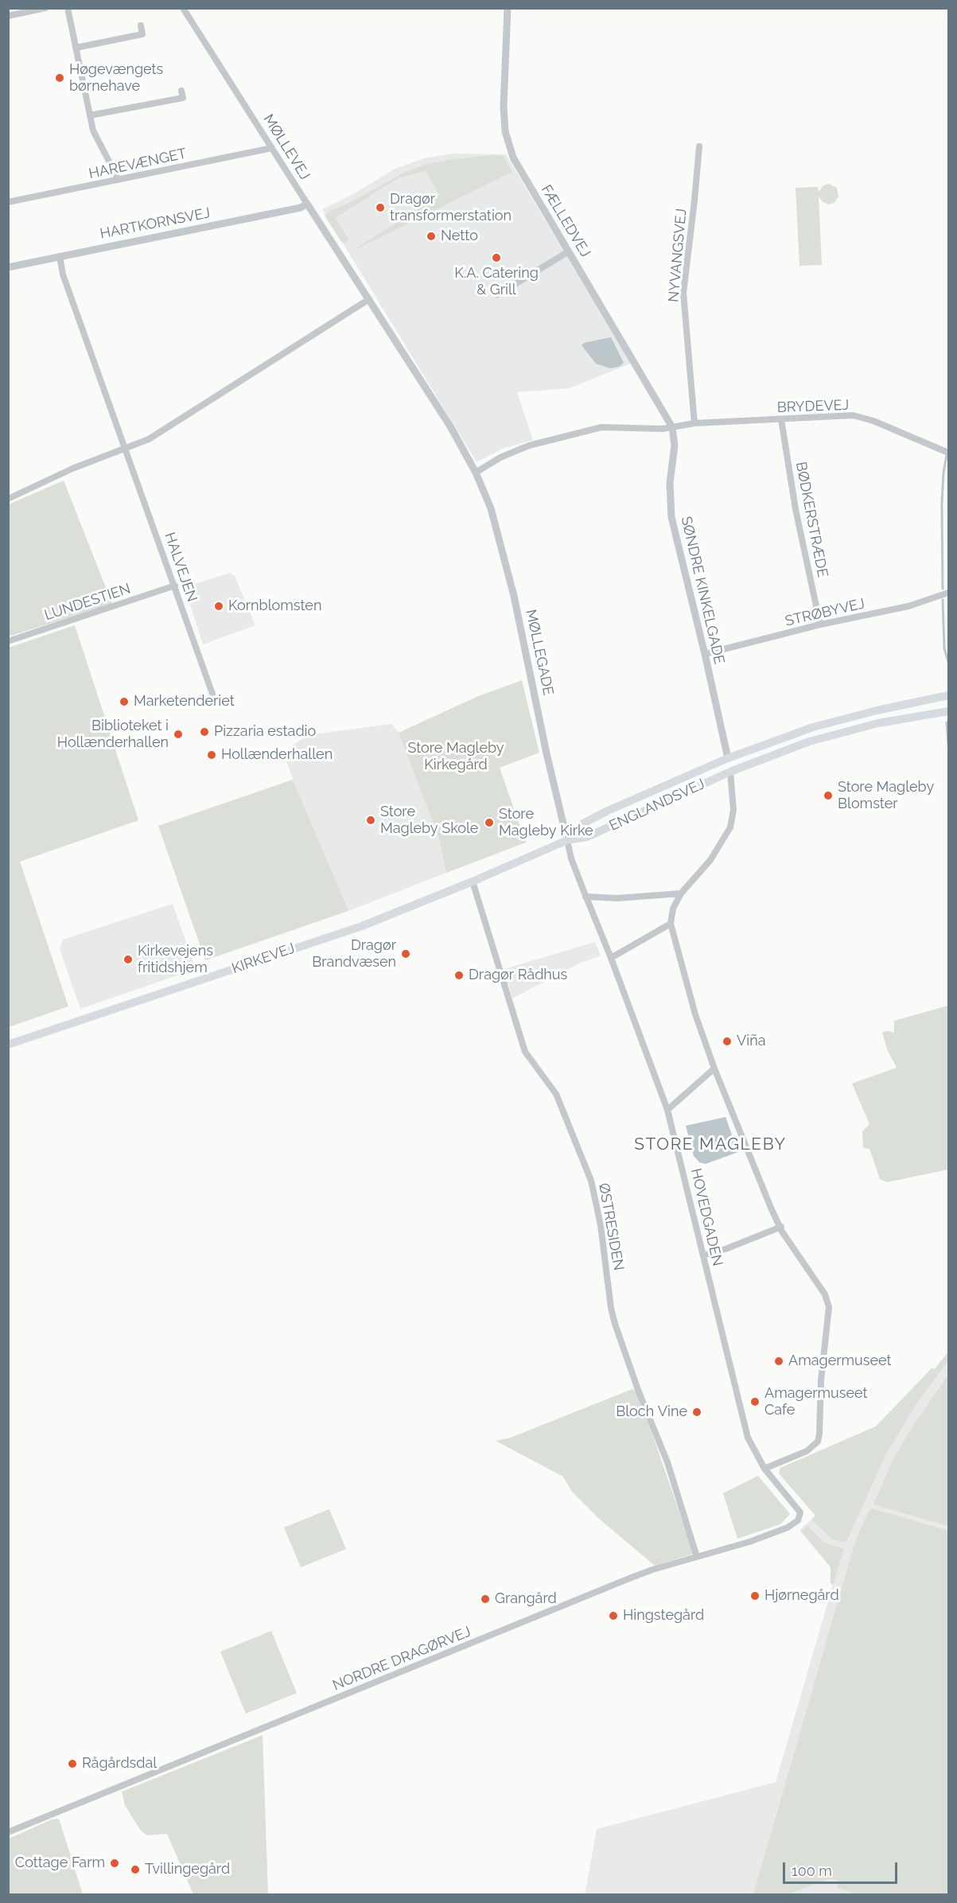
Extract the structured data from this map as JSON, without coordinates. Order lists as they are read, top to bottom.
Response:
{
  "streets": {
    "main road": ["ENGLANDSVEJ", "KIRKEVEJ"],
    "street": [
      "MØLLEVEJ",
      "HAREVÆNGET",
      "FÆLLEDVEJ",
      "HARTKORNSVEJ",
      "NYVANGSVEJ",
      "BRYDEVEJ",
      "BØDKERSTRÆDE",
      "HALVEJEN",
      "SØNDRE KINKELGADE",
      "LUNDESTIEN",
      "STRØBYVEJ",
      "MØLLEGADE",
      "HOVEDGADEN",
      "ØSTRESIDEN",
      "NORDRE DRAGØRVEJ"
    ]
  },
  "crossings": [
    ["MØLLEVEJ", "HAREVÆNGET"],
    ["MØLLEVEJ", "HARTKORNSVEJ"],
    ["MØLLEVEJ", "BRYDEVEJ"],
    ["MØLLEVEJ", "MØLLEGADE"],
    ["FÆLLEDVEJ", "BRYDEVEJ"],
    ["FÆLLEDVEJ", "SØNDRE KINKELGADE"],
    ["HARTKORNSVEJ", "HALVEJEN"],
    ["NYVANGSVEJ", "BRYDEVEJ"],
    ["BRYDEVEJ", "BØDKERSTRÆDE"],
    ["BRYDEVEJ", "SØNDRE KINKELGADE"],
    ["BRYDEVEJ", "MØLLEGADE"],
    ["BØDKERSTRÆDE", "STRØBYVEJ"],
    ["HALVEJEN", "LUNDESTIEN"],
    ["SØNDRE KINKELGADE", "STRØBYVEJ"],
    ["SØNDRE KINKELGADE", "ENGLANDSVEJ"],
    ["MØLLEGADE", "ENGLANDSVEJ"],
    ["MØLLEGADE", "KIRKEVEJ"],
    ["MØLLEGADE", "HOVEDGADEN"],
    ["ENGLANDSVEJ", "KIRKEVEJ"],
    ["ENGLANDSVEJ", "HOVEDGADEN"],
    ["KIRKEVEJ", "HOVEDGADEN"],
    ["KIRKEVEJ", "ØSTRESIDEN"],
    ["HOVEDGADEN", "NORDRE DRAGØRVEJ"],
    ["ØSTRESIDEN", "NORDRE DRAGØRVEJ"]
  ],
  "districts": ["STORE MAGLEBY"],
  "parks": ["Store Magleby Kirkegård"],
  "places": [
    "Høgevængets børnehave",
    "Dragør transformerstation",
    "Netto",
    "K.A. Catering & Grill",
    "Kornblomsten",
    "Marketenderiet",
    "Pizzaria estadio",
    "Biblioteket i Hollænderhallen",
    "Hollænderhallen",
    "Store Magleby Blomster",
    "Store Magleby Skole",
    "Store Magleby Kirke",
    "Dragør Brandvæsen",
    "Kirkevejens fritidshjem",
    "Dragør Rådhus",
    "Viña",
    "Amagermuseet",
    "Amagermuseet Cafe",
    "Bloch Vine",
    "Hjørnegård",
    "Grangård",
    "Hingstegård",
    "Rågårdsdal",
    "Cottage Farm",
    "Tvillingegård"
  ],
  "scale_bar": "100 m"
}
